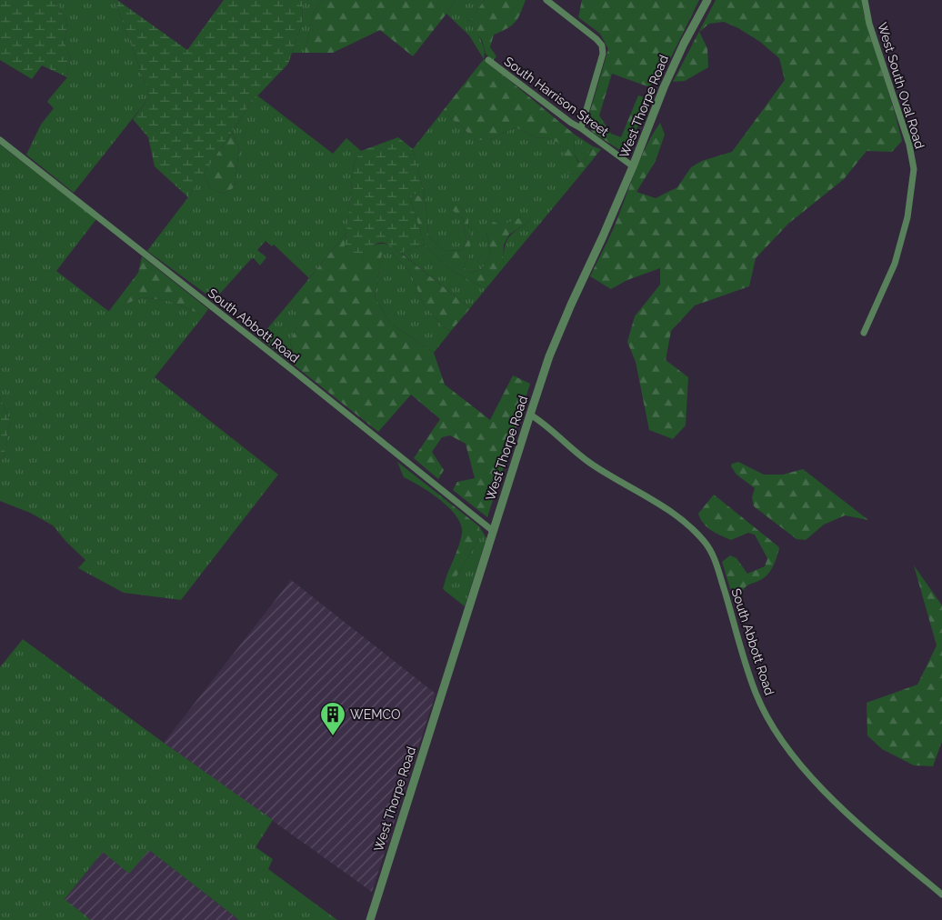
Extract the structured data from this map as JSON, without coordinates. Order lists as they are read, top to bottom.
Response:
{
  "streets": {
    "street": [
      "West South Oval Road",
      "South Harrison Street",
      "West Thorpe Road",
      "South Abbott Road"
    ]
  },
  "crossings": [
    ["South Harrison Street", "West Thorpe Road"],
    ["West Thorpe Road", "South Abbott Road"]
  ],
  "places": {
    "building": ["WEMCO"]
  }
}
